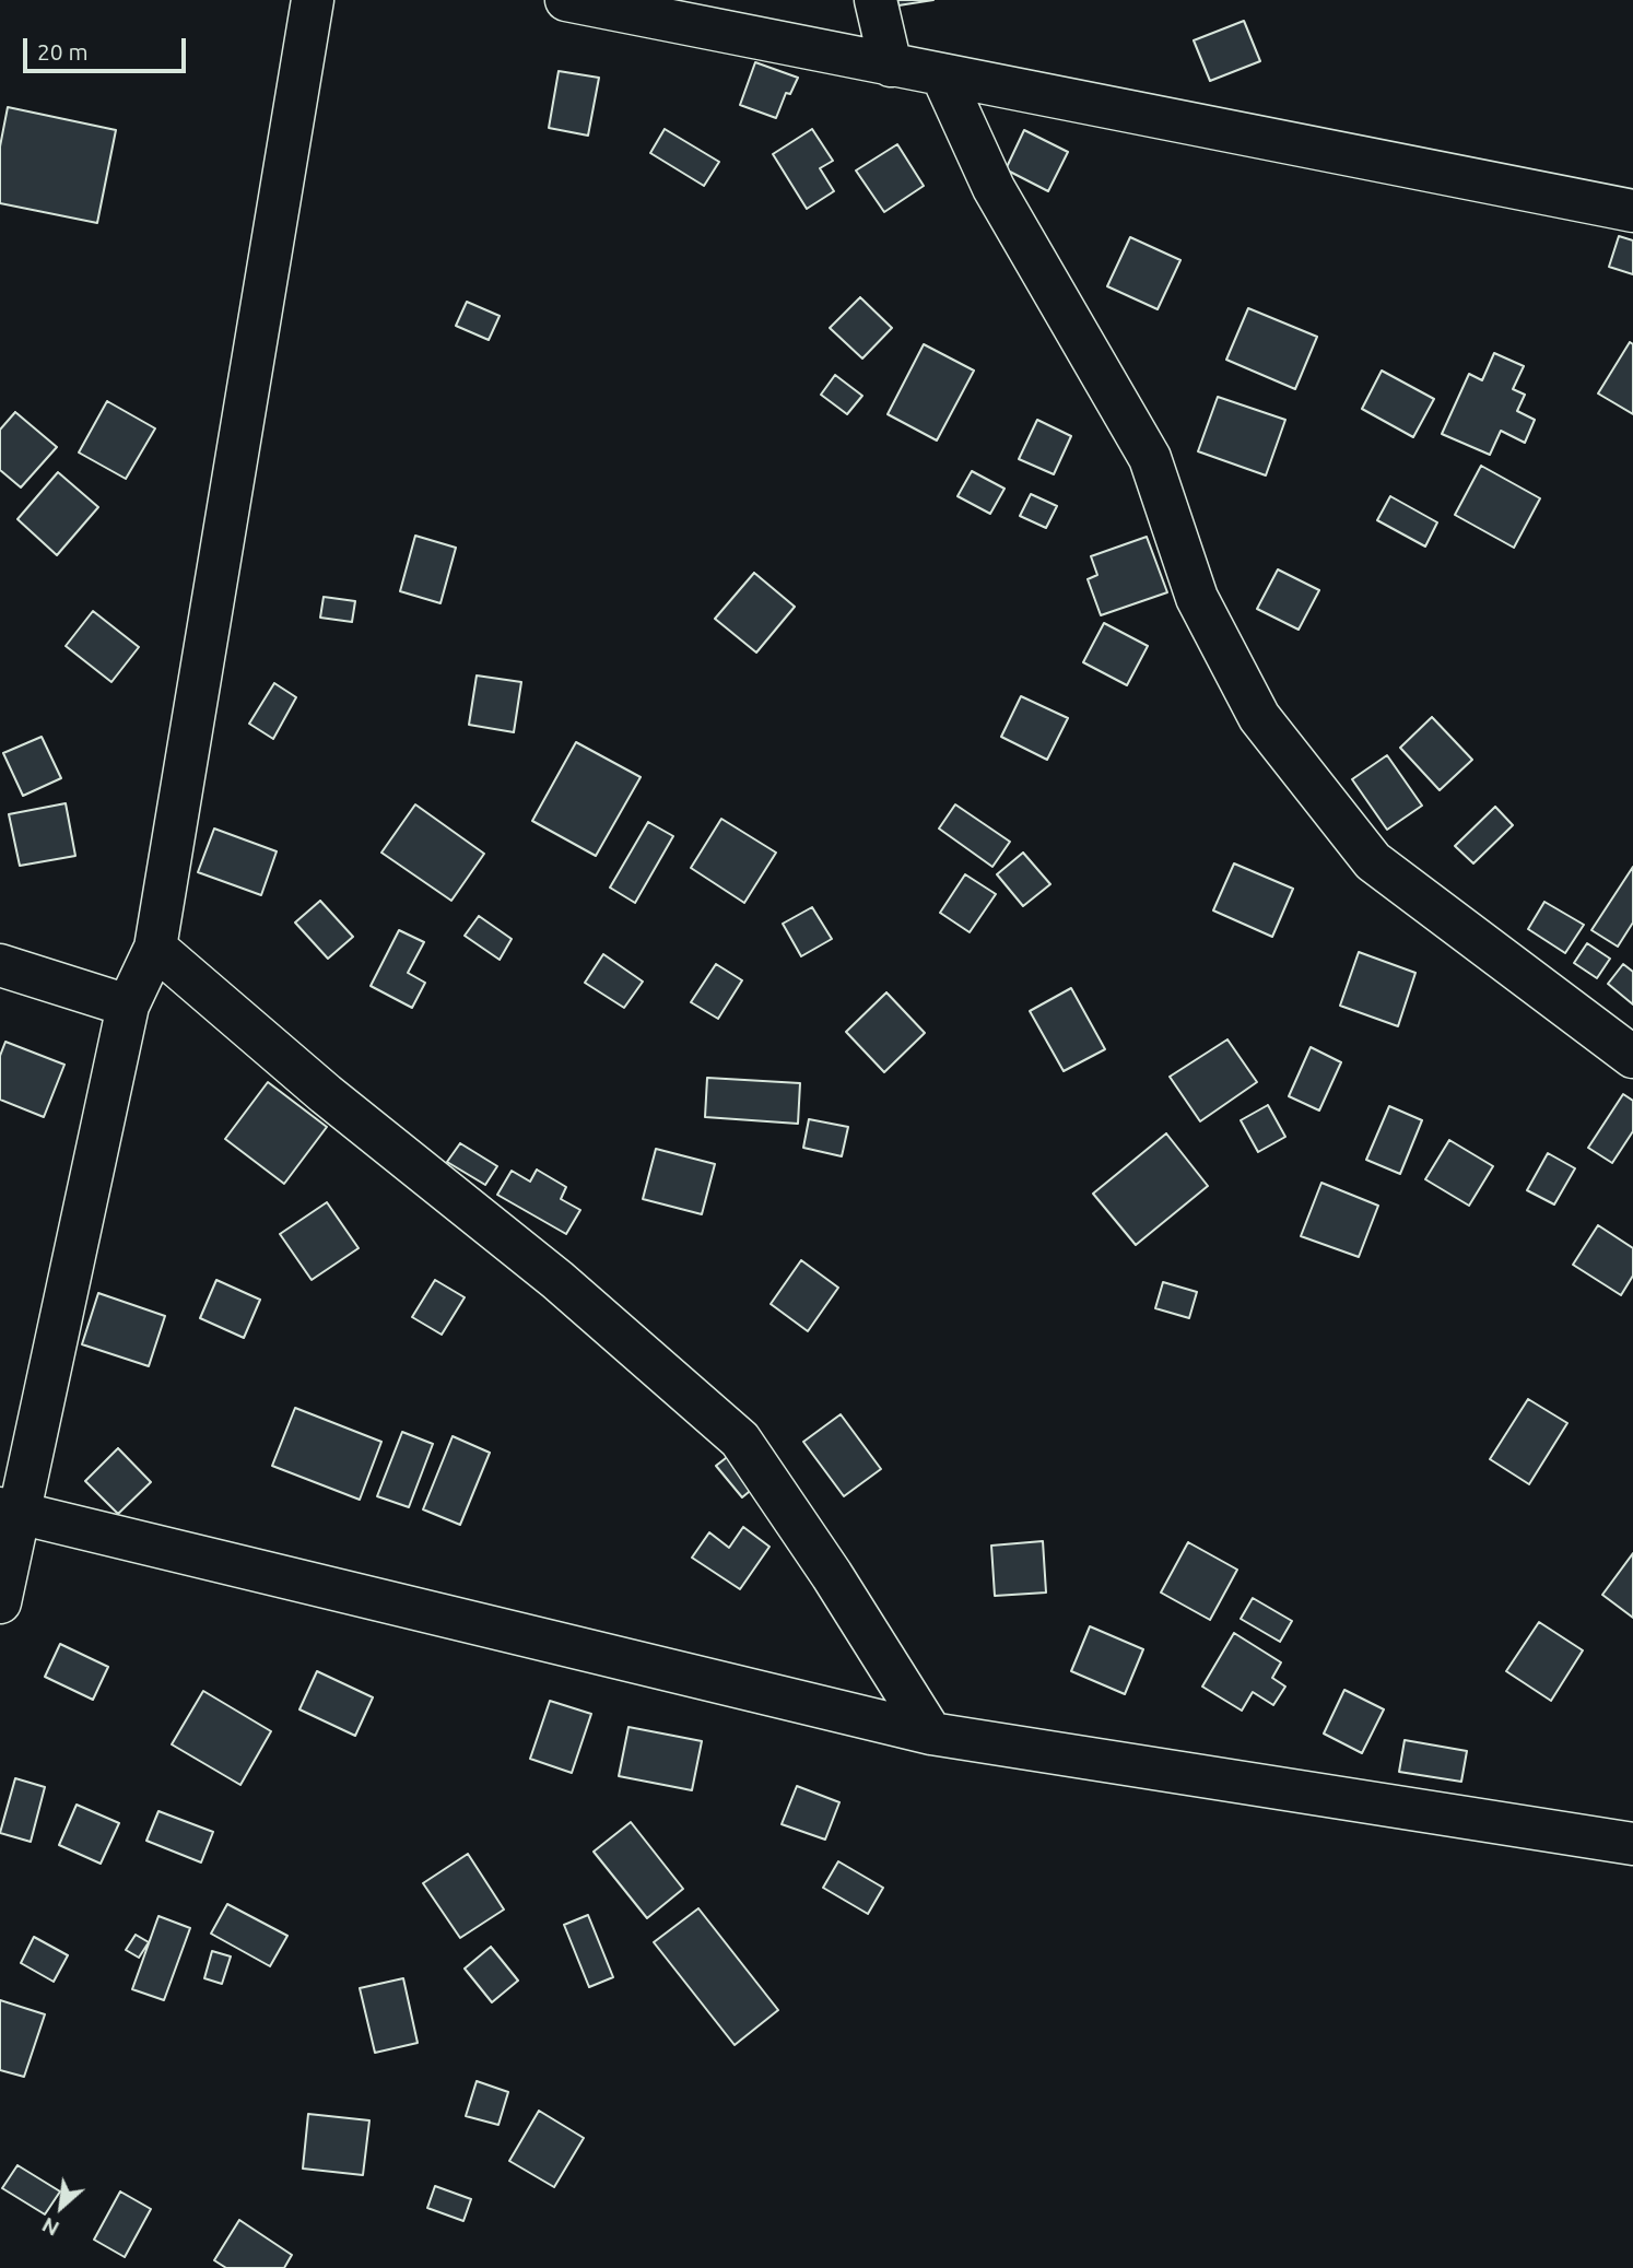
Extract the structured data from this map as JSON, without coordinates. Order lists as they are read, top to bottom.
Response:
{
  "scale_bar": "20 m",
  "north": "bottom left"
}
